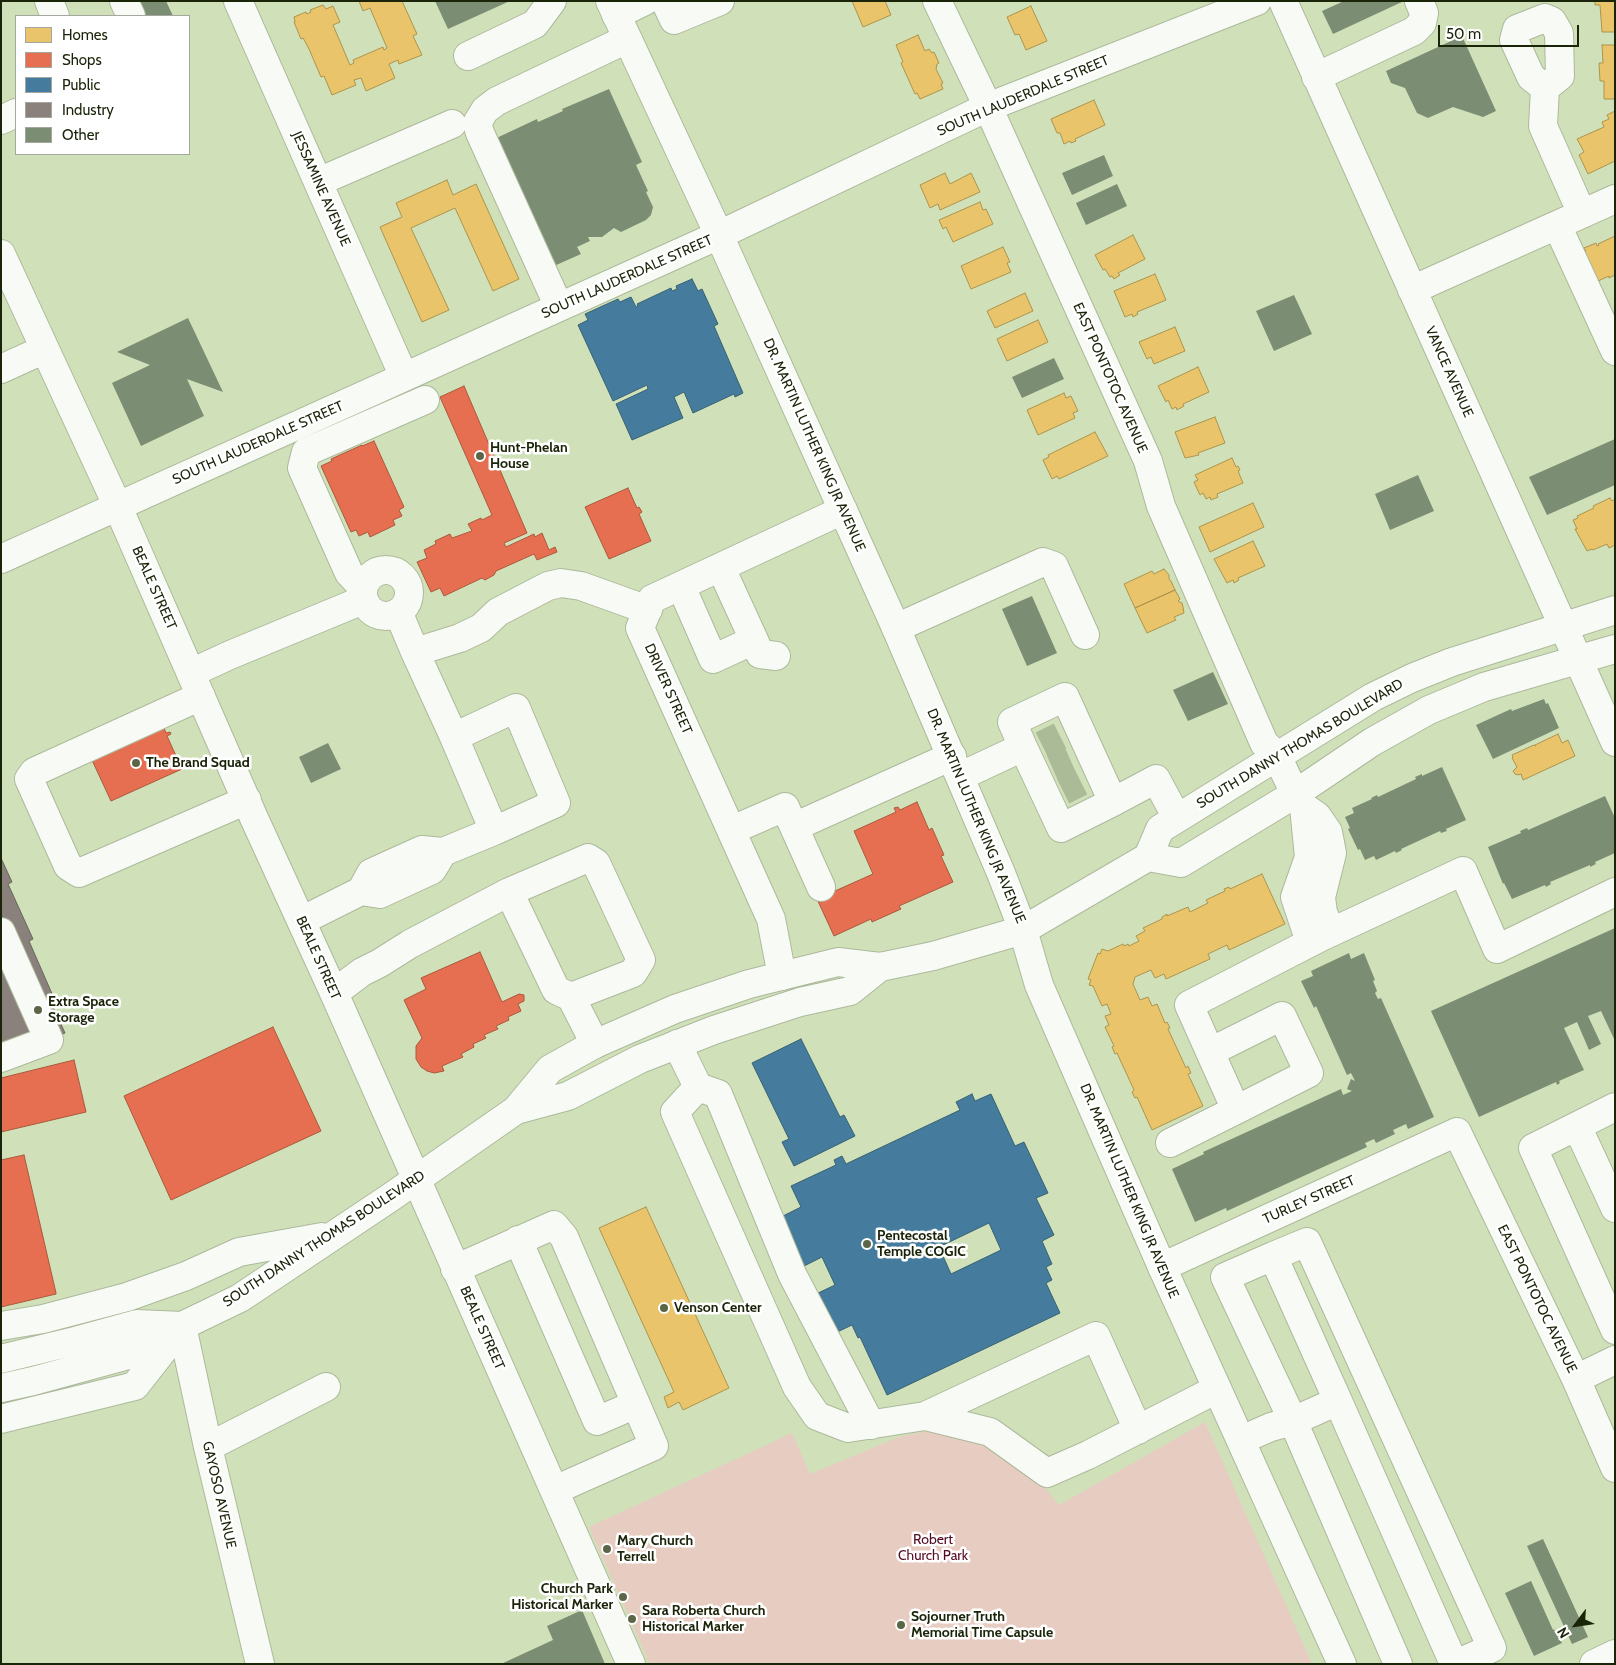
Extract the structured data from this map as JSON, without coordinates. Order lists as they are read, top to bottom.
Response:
{
  "streets": {
    "street": [
      "SOUTH LAUDERDALE STREET",
      "JESSAMINE AVENUE",
      "VANCE AVENUE",
      "EAST PONTOTOC AVENUE",
      "DR. MARTIN LUTHER KING JR AVENUE",
      "BEALE STREET",
      "DRIVER STREET",
      "SOUTH DANNY THOMAS BOULEVARD",
      "TURLEY STREET",
      "GAYOSO AVENUE"
    ]
  },
  "crossings": [
    ["SOUTH LAUDERDALE STREET", "JESSAMINE AVENUE"],
    ["SOUTH LAUDERDALE STREET", "EAST PONTOTOC AVENUE"],
    ["SOUTH LAUDERDALE STREET", "DR. MARTIN LUTHER KING JR AVENUE"],
    ["SOUTH LAUDERDALE STREET", "BEALE STREET"],
    ["VANCE AVENUE", "SOUTH DANNY THOMAS BOULEVARD"],
    ["EAST PONTOTOC AVENUE", "SOUTH DANNY THOMAS BOULEVARD"],
    ["EAST PONTOTOC AVENUE", "TURLEY STREET"],
    ["DR. MARTIN LUTHER KING JR AVENUE", "SOUTH DANNY THOMAS BOULEVARD"],
    ["DR. MARTIN LUTHER KING JR AVENUE", "TURLEY STREET"],
    ["BEALE STREET", "SOUTH DANNY THOMAS BOULEVARD"],
    ["DRIVER STREET", "SOUTH DANNY THOMAS BOULEVARD"],
    ["SOUTH DANNY THOMAS BOULEVARD", "GAYOSO AVENUE"]
  ],
  "parks": ["Robert Church Park"],
  "places": [
    "Hunt-Phelan House",
    "The Brand Squad",
    "Extra Space Storage",
    "Pentecostal Temple COGIC",
    "Venson Center",
    "Mary Church Terrell",
    "Church Park Historical Marker",
    "Sara Roberta Church Historical Marker",
    "Sojourner Truth Memorial Time Capsule"
  ],
  "legend": [
    "Homes",
    "Shops",
    "Public",
    "Industry",
    "Other"
  ],
  "scale_bar": "50 m",
  "north": "bottom left"
}
